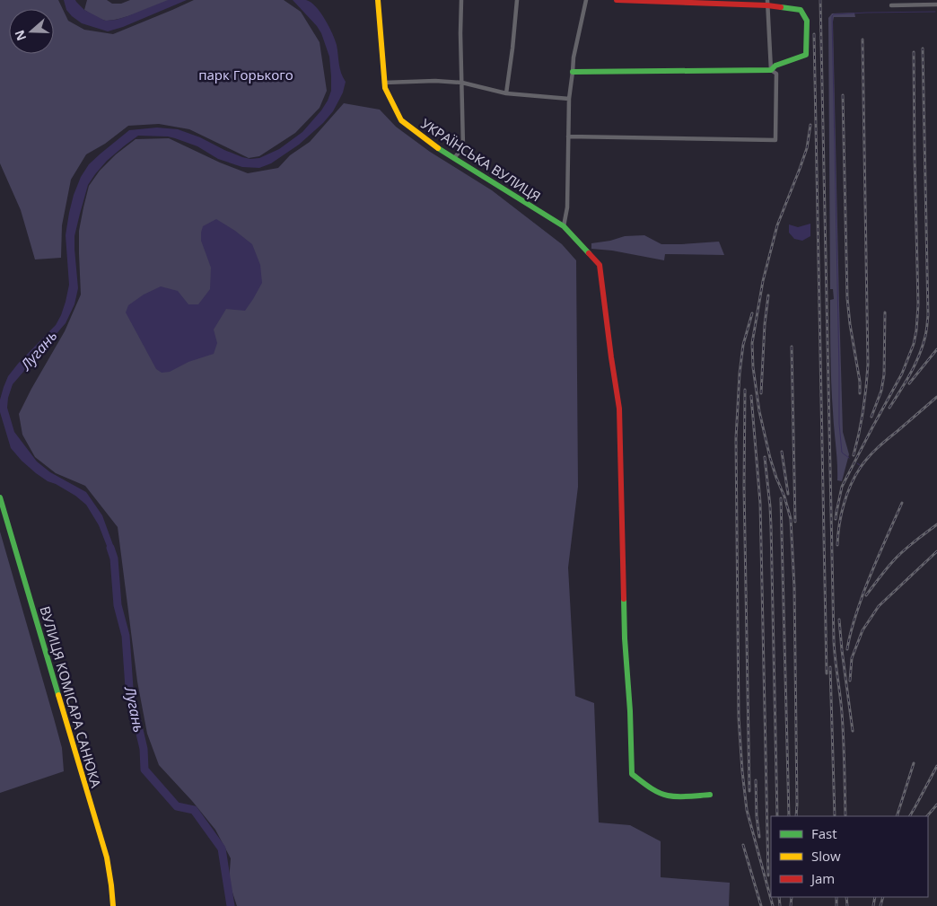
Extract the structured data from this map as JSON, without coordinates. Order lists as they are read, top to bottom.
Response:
{
  "streets": {
    "street": ["УКРАЇНСЬКА ВУЛИЦЯ", "ВУЛИЦЯ КОМІСАРА САНЮКА"]
  },
  "water": ["Лугань"],
  "parks": ["парк Горького"],
  "legend": ["Fast", "Slow", "Jam"],
  "north": "left"
}
